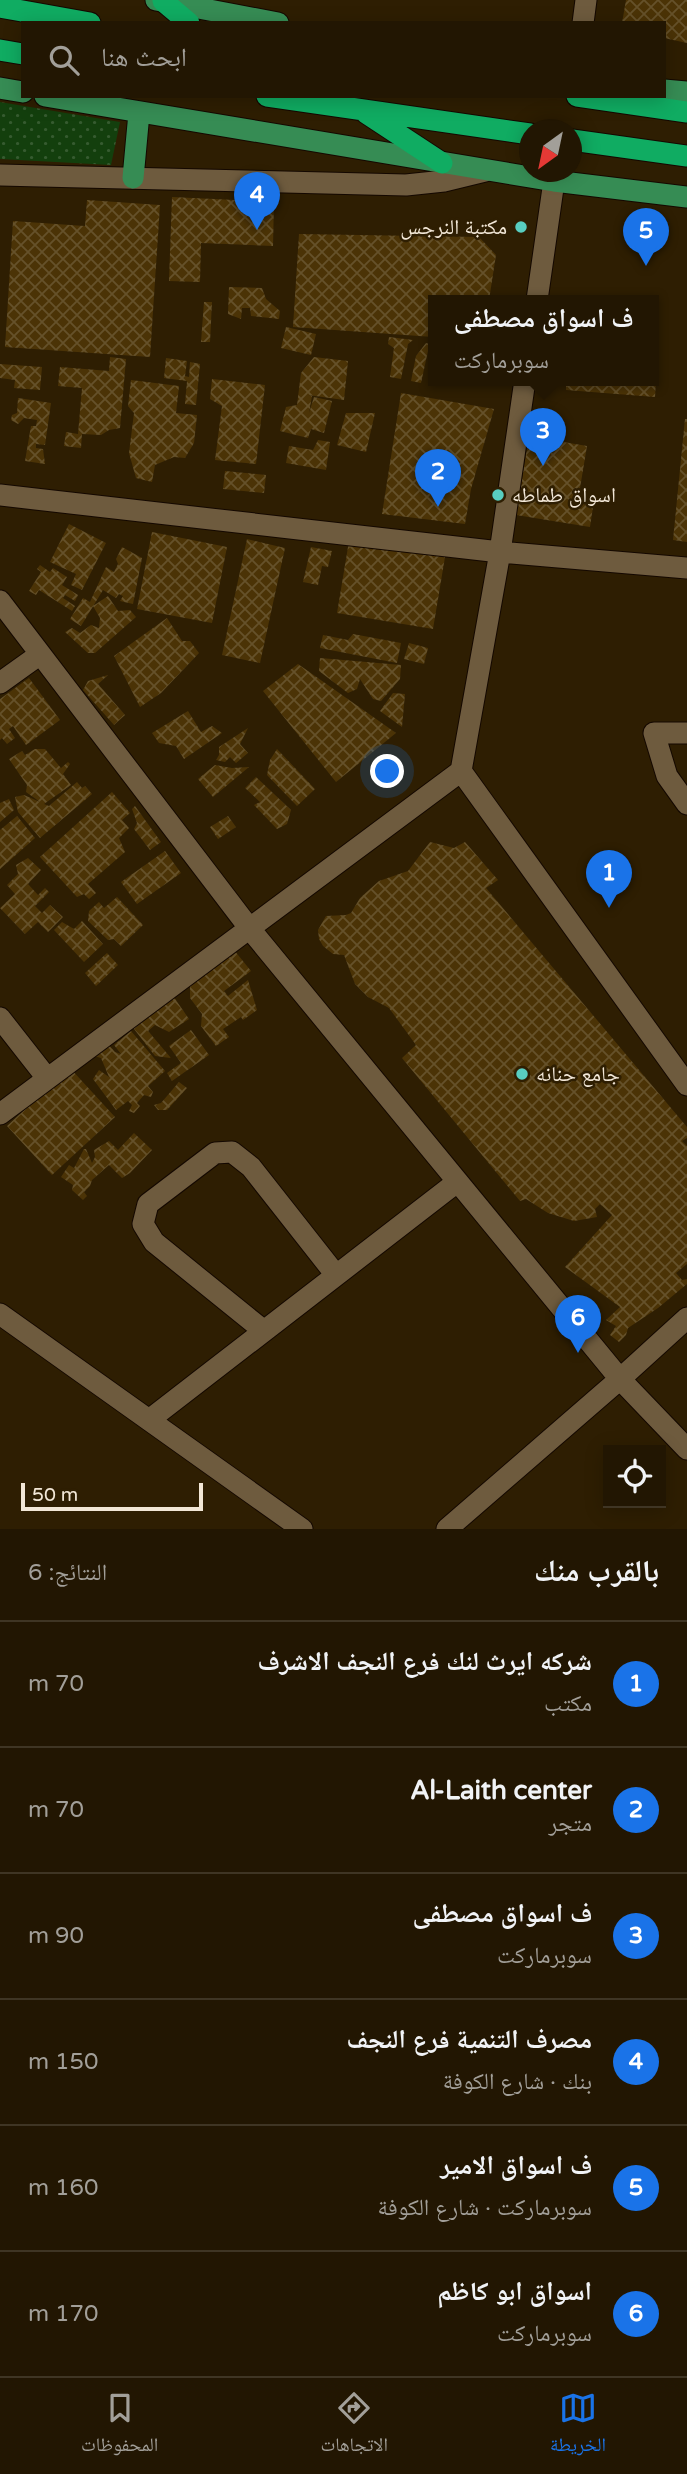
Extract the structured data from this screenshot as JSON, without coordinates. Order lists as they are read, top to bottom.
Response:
{
  "places": ["مكتبة النرجس", "اسواق طماطه", "جامع حنانه"],
  "scale_bar": "50 m",
  "north": "bottom left",
  "page": {
    "search": "ابحث هنا",
    "pins": [
      "4",
      "5",
      "3",
      "2",
      "1",
      "6"
    ],
    "popup": ["ف اسواق مصطفى", "سوبرماركت"],
    "scale": "50 m",
    "heading": ["بالقرب منك", "النتائج: 6"],
    "list": [
      {
        "mark": "1",
        "name": "شركه ايرث لنك فرع النجف الاشرف",
        "note": "مكتب",
        "value": "70 m"
      },
      {
        "mark": "2",
        "name": "Al-Laith center",
        "note": "متجر",
        "value": "70 m"
      },
      {
        "mark": "3",
        "name": "ف اسواق مصطفى",
        "note": "سوبرماركت",
        "value": "90 m"
      },
      {
        "mark": "4",
        "name": "مصرف التنمية فرع النجف",
        "note": "بنك · شارع الكوفة",
        "value": "150 m"
      },
      {
        "mark": "5",
        "name": "ف اسواق الامير",
        "note": "سوبرماركت · شارع الكوفة",
        "value": "160 m"
      },
      {
        "mark": "6",
        "name": "اسواق ابو كاظم",
        "note": "سوبرماركت",
        "value": "170 m"
      }
    ],
    "nav": ["الخريطة", "الاتجاهات", "المحفوظات"]
  }
}
